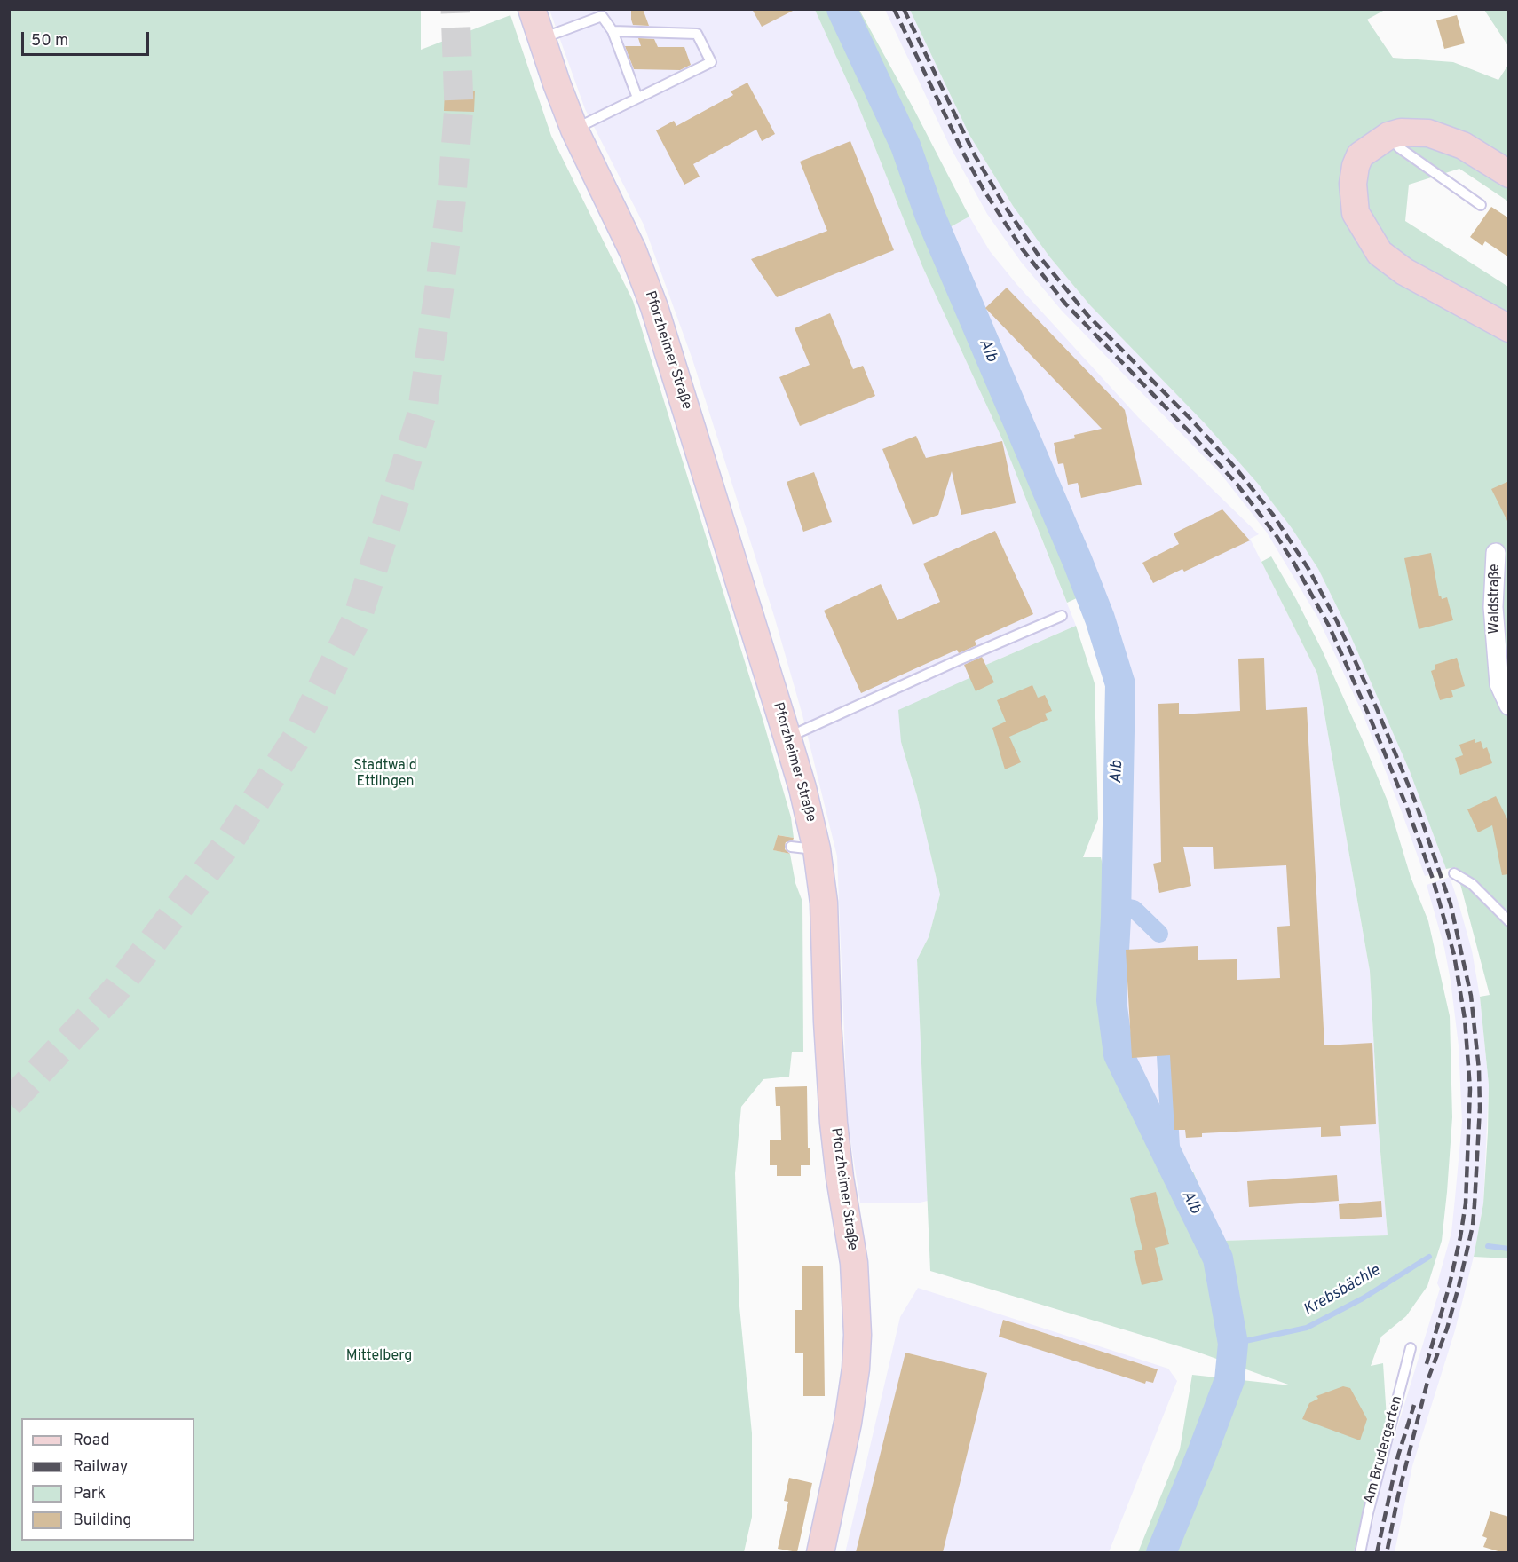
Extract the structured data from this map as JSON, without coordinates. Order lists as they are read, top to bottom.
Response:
{
  "streets": {
    "main road": ["Pforzheimer Straße"],
    "street": ["Waldstraße"],
    "lane": ["Am Brudergarten"]
  },
  "water": ["Alb", "Krebsbächle"],
  "parks": ["Stadtwald Ettlingen", "Mittelberg"],
  "legend": [
    "Road",
    "Railway",
    "Park",
    "Building"
  ],
  "scale_bar": "50 m"
}
